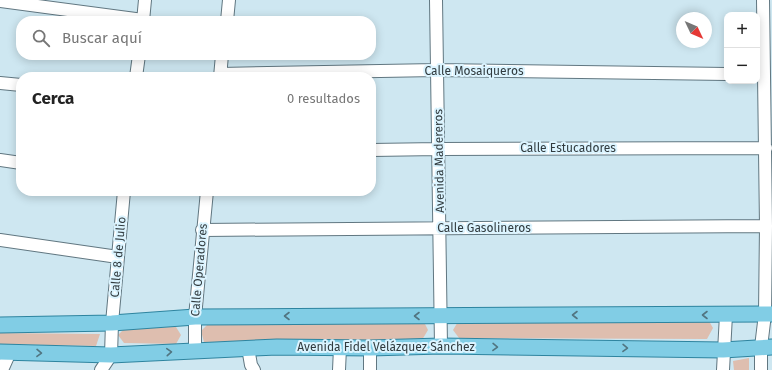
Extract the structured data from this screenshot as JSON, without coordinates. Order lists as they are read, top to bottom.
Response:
{
  "streets": {
    "main road": ["Avenida Fidel Velázquez Sánchez"],
    "street": [
      "Calle Mosaiqueros",
      "Calle Estucadores",
      "Avenida Madereros",
      "Calle Gasolineros",
      "Calle 8 de Julio",
      "Calle Operadores"
    ]
  },
  "crossings": [
    ["Calle Mosaiqueros", "Avenida Madereros"],
    ["Calle Estucadores", "Avenida Madereros"],
    ["Avenida Madereros", "Calle Gasolineros"],
    ["Avenida Madereros", "Avenida Fidel Velázquez Sánchez"],
    ["Calle Gasolineros", "Calle Operadores"],
    ["Calle 8 de Julio", "Avenida Fidel Velázquez Sánchez"],
    ["Calle Operadores", "Avenida Fidel Velázquez Sánchez"]
  ],
  "north": "bottom right",
  "page": {
    "map_buttons": ["+", "−"],
    "search": "Buscar aquí",
    "heading": ["Cerca", "0 resultados"]
  }
}
